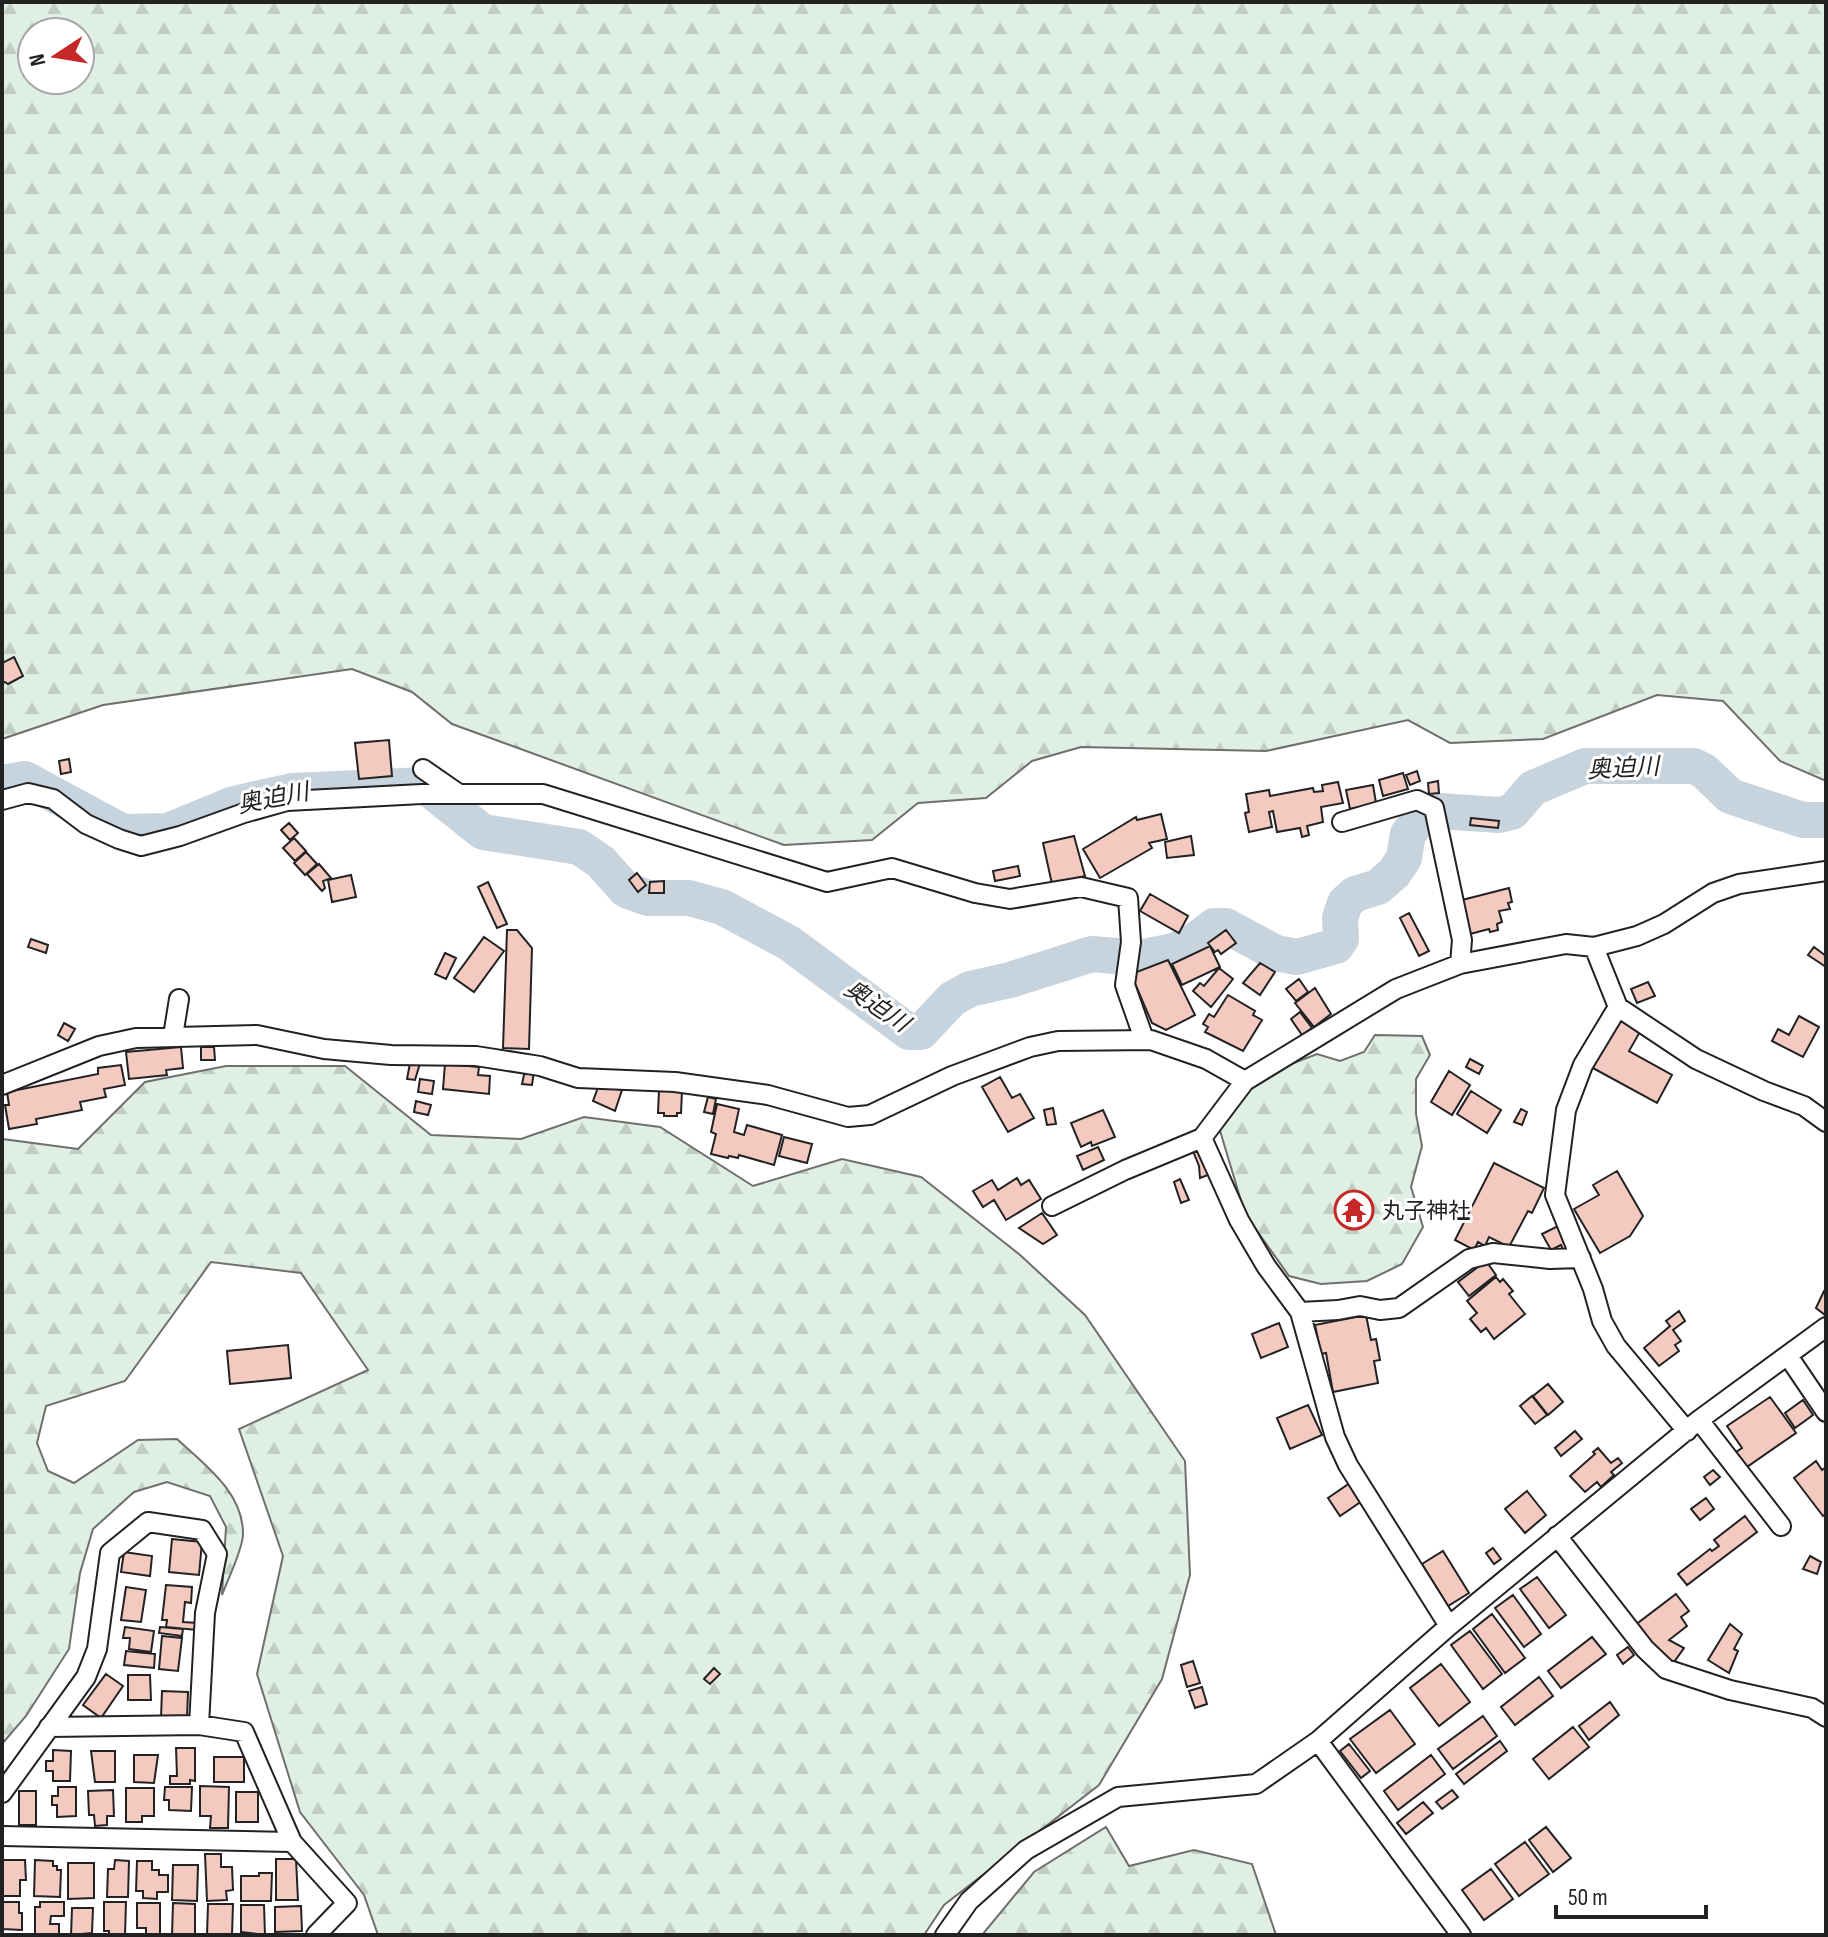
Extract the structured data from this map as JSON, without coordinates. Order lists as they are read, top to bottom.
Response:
{
  "water": ["奥迫川"],
  "places": {
    "temple": ["丸子神社"]
  },
  "scale_bar": "50 m",
  "north": "left"
}
